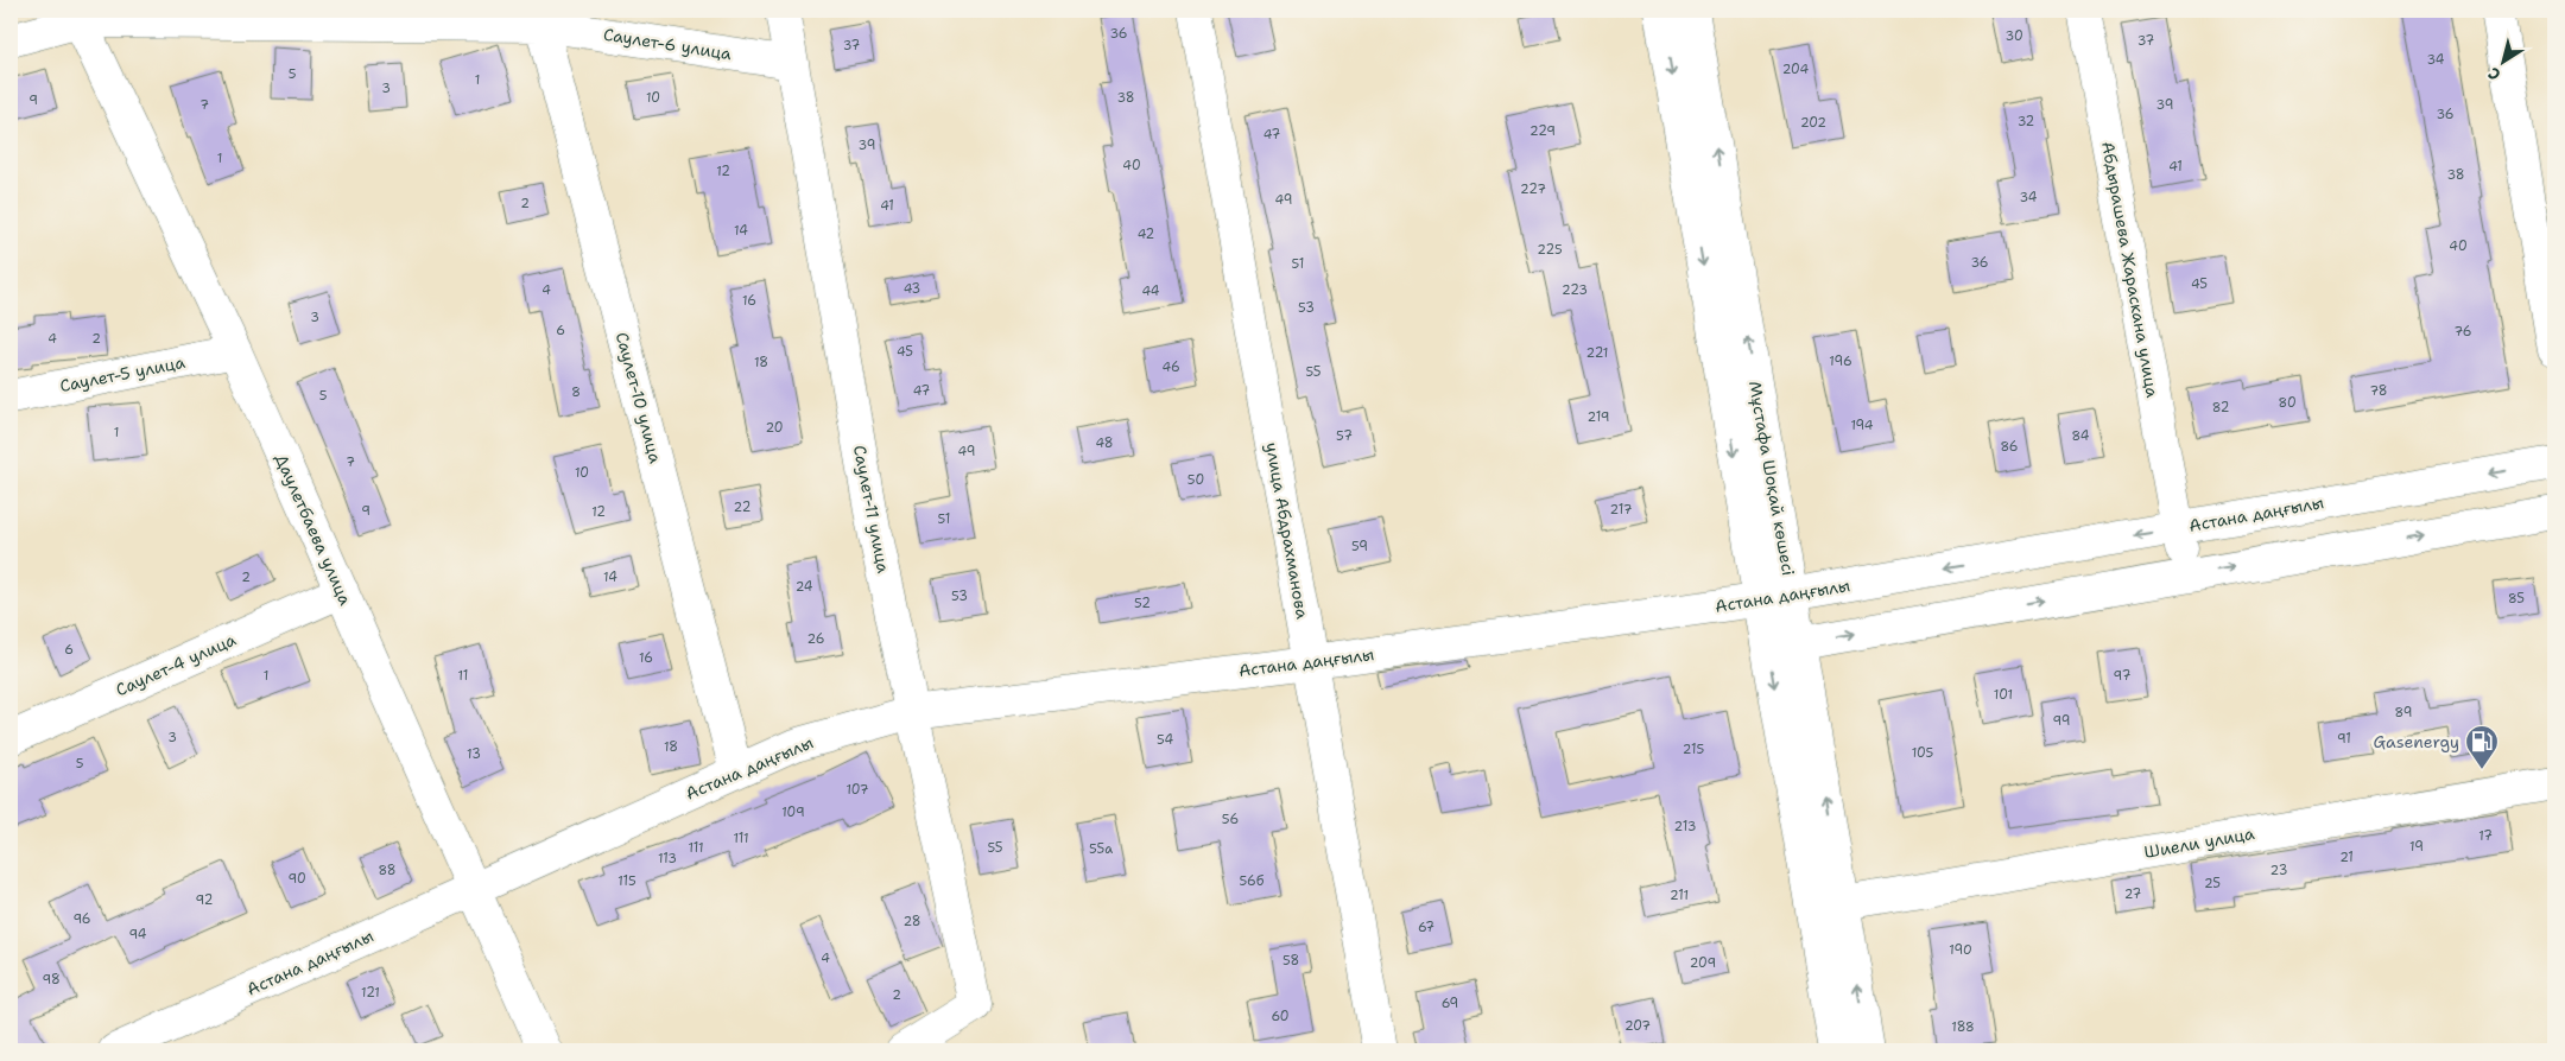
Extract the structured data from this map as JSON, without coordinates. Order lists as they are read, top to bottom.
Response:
{
  "streets": {
    "street": [
      "Саулет-6 улица",
      "Абдырашева Жараскана улица",
      "Саулет-5 улица",
      "Саулет-10 улица",
      "Мұстафа Шоқай көшесі",
      "Саулет-11 улица",
      "Астана даңғылы",
      "Даулетбаева улица",
      "улица Абдрахманова",
      "Саулет-4 улица",
      "Шиели улица"
    ]
  },
  "crossings": [
    ["Саулет-6 улица", "Саулет-10 улица"],
    ["Саулет-6 улица", "Саулет-11 улица"],
    ["Саулет-6 улица", "Даулетбаева улица"],
    ["Абдырашева Жараскана улица", "Астана даңғылы"],
    ["Саулет-5 улица", "Даулетбаева улица"],
    ["Саулет-10 улица", "Астана даңғылы"],
    ["Мұстафа Шоқай көшесі", "Астана даңғылы"],
    ["Мұстафа Шоқай көшесі", "Шиели улица"],
    ["Саулет-11 улица", "Астана даңғылы"],
    ["Астана даңғылы", "Даулетбаева улица"],
    ["Астана даңғылы", "улица Абдрахманова"],
    ["Даулетбаева улица", "Саулет-4 улица"]
  ],
  "places": {
    "fuel station": ["Gasenergy"]
  },
  "house_numbers": [
    "36",
    "30",
    "37",
    "37",
    "34",
    "204",
    "5",
    "1",
    "3",
    "10",
    "38",
    "9",
    "7",
    "39",
    "36",
    "32",
    "202",
    "229",
    "47",
    "39",
    "1",
    "40",
    "41",
    "12",
    "38",
    "227",
    "34",
    "49",
    "2",
    "41",
    "14",
    "42",
    "40",
    "225",
    "36",
    "51",
    "45",
    "43",
    "4",
    "223",
    "44",
    "16",
    "53",
    "3",
    "6",
    "76",
    "4",
    "2",
    "45",
    "221",
    "196",
    "18",
    "46",
    "55",
    "47",
    "78",
    "8",
    "5",
    "80",
    "82",
    "219",
    "194",
    "20",
    "1",
    "57",
    "84",
    "48",
    "86",
    "49",
    "7",
    "10",
    "50",
    "22",
    "217",
    "9",
    "12",
    "51",
    "59",
    "2",
    "14",
    "24",
    "53",
    "85",
    "52",
    "26",
    "6",
    "16",
    "1",
    "11",
    "97",
    "101",
    "89",
    "99",
    "3",
    "91",
    "54",
    "18",
    "215",
    "105",
    "13",
    "5",
    "107",
    "109",
    "56",
    "213",
    "17",
    "111",
    "19",
    "111",
    "55",
    "55а",
    "21",
    "113",
    "88",
    "23",
    "90",
    "115",
    "56б",
    "25",
    "27",
    "211",
    "92",
    "96",
    "28",
    "67",
    "94",
    "190",
    "4",
    "58",
    "209",
    "98",
    "121",
    "2",
    "69",
    "60",
    "207",
    "188"
  ],
  "north": "bottom left"
}
